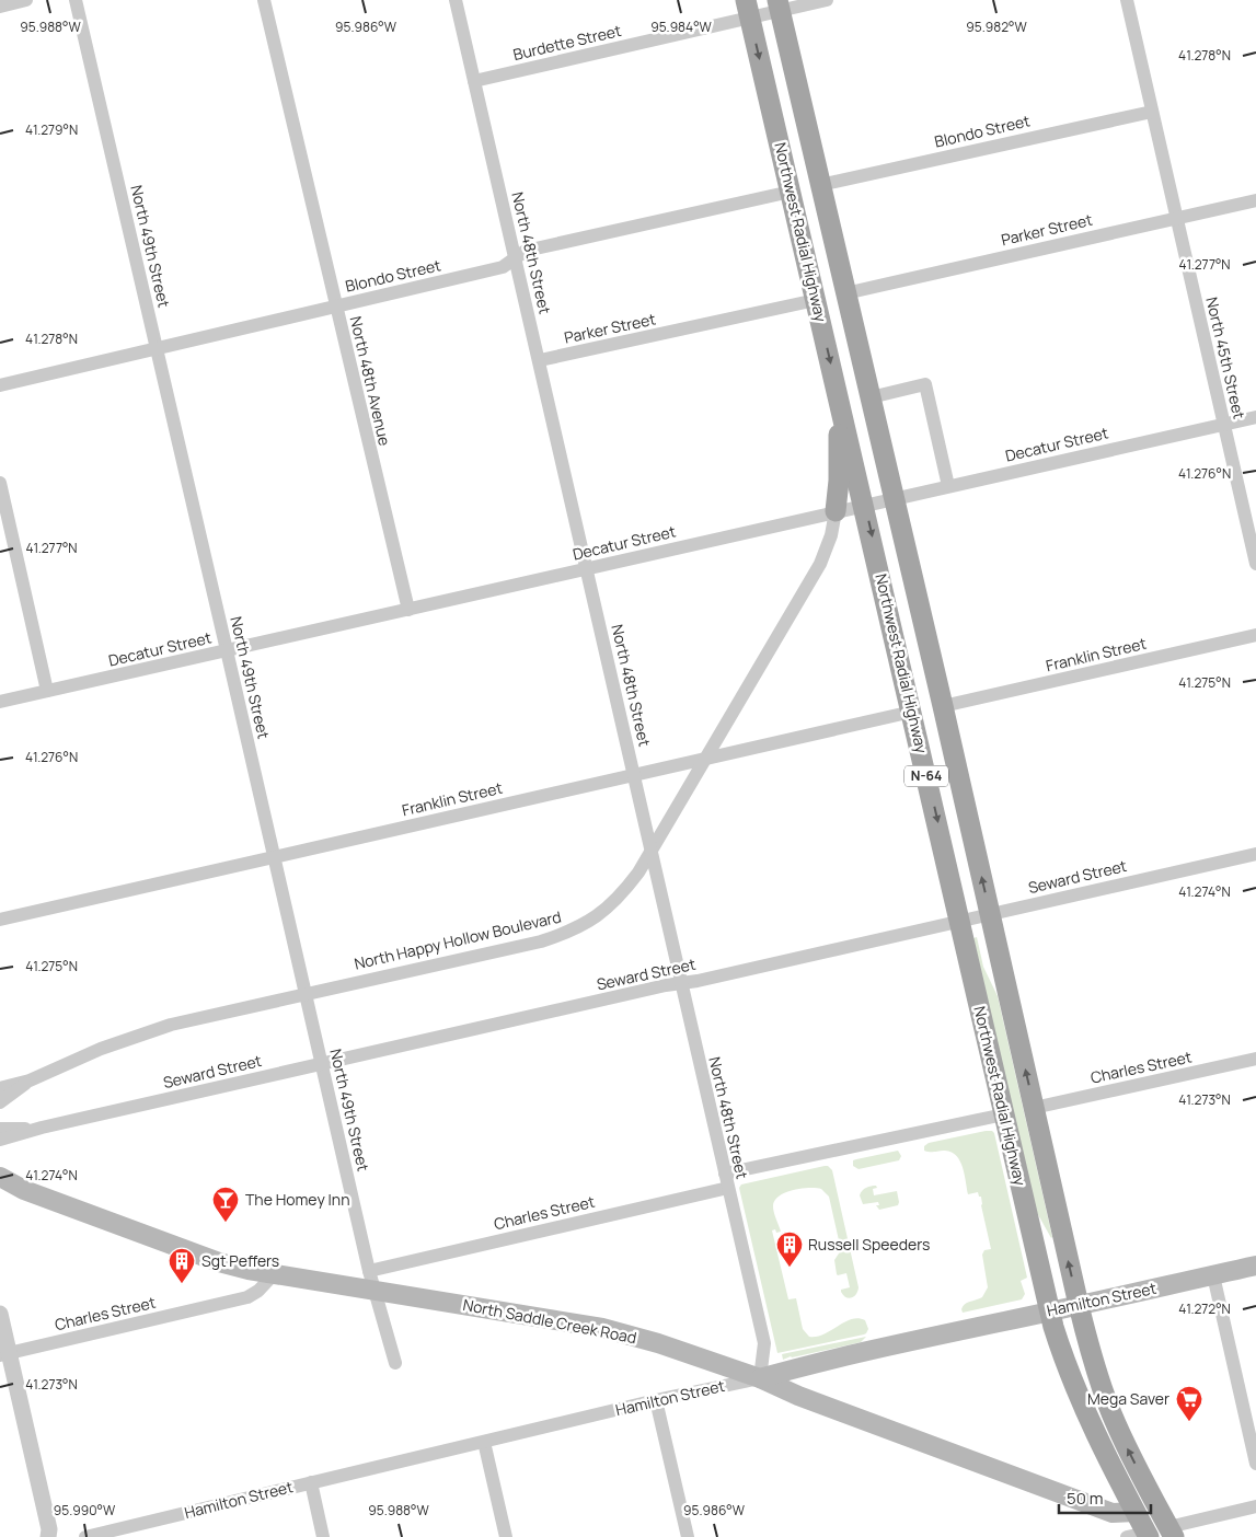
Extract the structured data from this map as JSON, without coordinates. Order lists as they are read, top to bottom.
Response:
{
  "streets": {
    "main road": [
      "Northwest Radial Highway",
      "N-64",
      "Hamilton Street",
      "North Saddle Creek Road"
    ],
    "street": [
      "Burdette Street",
      "Blondo Street",
      "Parker Street",
      "North 49th Street",
      "North 48th Street",
      "North 45th Street",
      "North 48th Avenue",
      "Decatur Street",
      "Franklin Street",
      "Seward Street",
      "North Happy Hollow Boulevard",
      "Charles Street"
    ]
  },
  "crossings": [
    ["Burdette Street", "Northwest Radial Highway"],
    ["Burdette Street", "North 48th Street"],
    ["Blondo Street", "Northwest Radial Highway"],
    ["Blondo Street", "North 49th Street"],
    ["Blondo Street", "North 48th Street"],
    ["Blondo Street", "North 45th Street"],
    ["Blondo Street", "North 48th Avenue"],
    ["Parker Street", "Northwest Radial Highway"],
    ["Parker Street", "North 48th Street"],
    ["Parker Street", "North 45th Street"],
    ["Northwest Radial Highway", "Decatur Street"],
    ["Northwest Radial Highway", "Franklin Street"],
    ["Northwest Radial Highway", "Seward Street"],
    ["Northwest Radial Highway", "Charles Street"],
    ["Northwest Radial Highway", "Hamilton Street"],
    ["Northwest Radial Highway", "North Saddle Creek Road"],
    ["North 49th Street", "Decatur Street"],
    ["North 49th Street", "Franklin Street"],
    ["North 49th Street", "Seward Street"],
    ["North 49th Street", "North Happy Hollow Boulevard"],
    ["North 49th Street", "Charles Street"],
    ["North 49th Street", "North Saddle Creek Road"],
    ["North 48th Street", "Decatur Street"],
    ["North 48th Street", "Franklin Street"],
    ["North 48th Street", "Seward Street"],
    ["North 48th Street", "North Happy Hollow Boulevard"],
    ["North 48th Street", "Charles Street"],
    ["North 48th Street", "Hamilton Street"],
    ["North 48th Street", "North Saddle Creek Road"],
    ["North 45th Street", "Decatur Street"],
    ["North 48th Avenue", "Decatur Street"],
    ["Decatur Street", "North Happy Hollow Boulevard"],
    ["Franklin Street", "North Happy Hollow Boulevard"],
    ["Charles Street", "North Saddle Creek Road"],
    ["Hamilton Street", "North Saddle Creek Road"]
  ],
  "places": {
    "bar": ["The Homey Inn"],
    "building": ["Russell Speeders", "Sgt Peffers"],
    "supermarket": ["Mega Saver"]
  },
  "scale_bar": "50 m",
  "coordinates": [
    "95.988°W",
    "95.986°W",
    "95.984°W",
    "95.982°W",
    "41.278°N",
    "41.279°N",
    "41.277°N",
    "41.276°N",
    "41.275°N",
    "41.274°N",
    "41.273°N",
    "41.272°N",
    "95.990°W"
  ]
}
